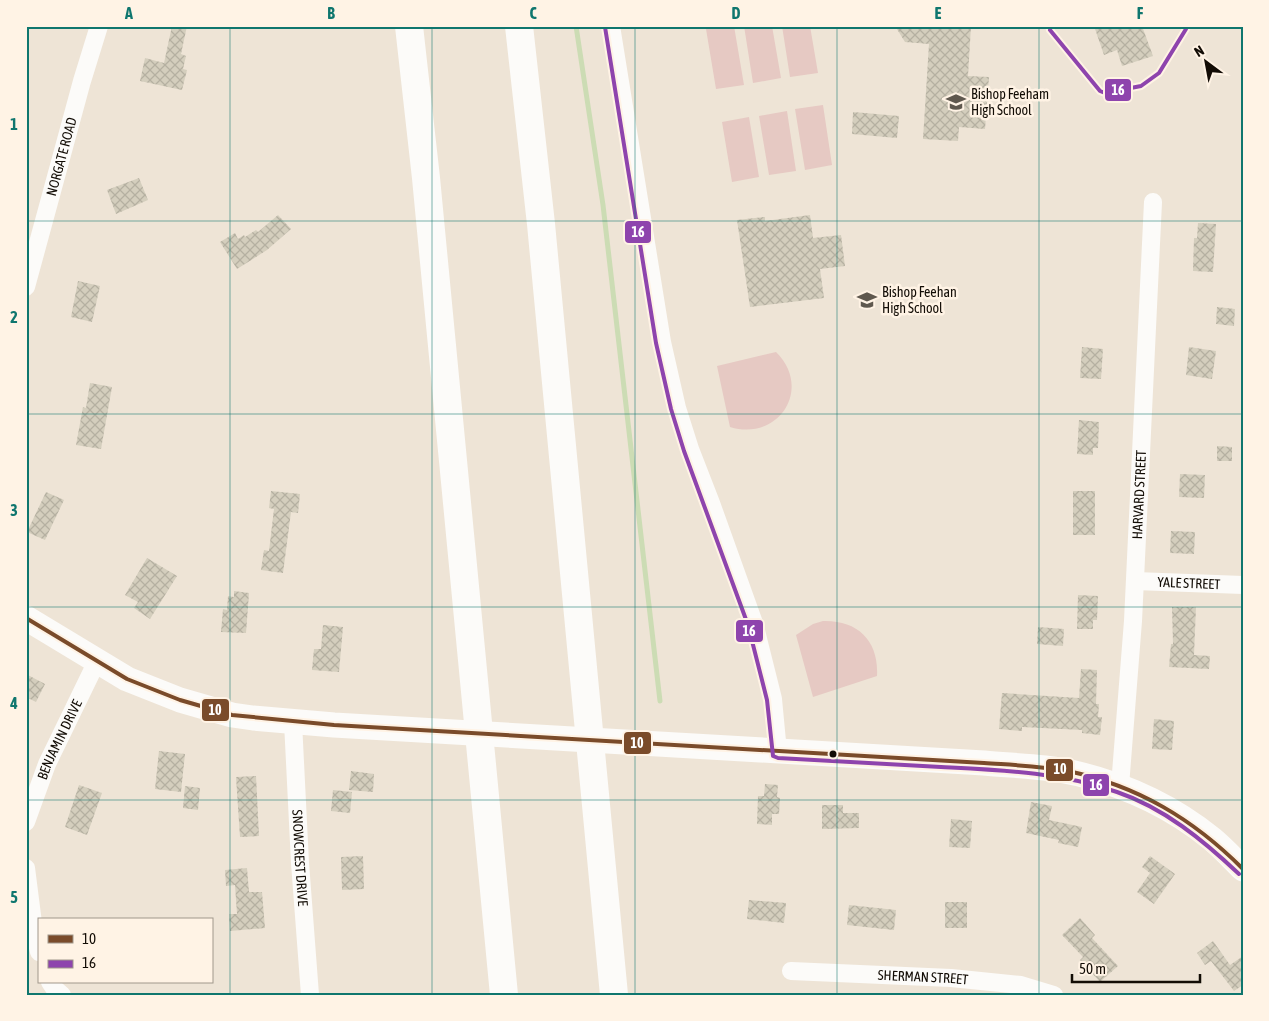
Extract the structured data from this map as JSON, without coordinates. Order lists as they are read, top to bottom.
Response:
{
  "streets": {
    "street": [
      "NORGATE ROAD",
      "HARVARD STREET",
      "YALE STREET",
      "BENJAMIN DRIVE",
      "SNOWCREST DRIVE",
      "SHERMAN STREET"
    ]
  },
  "crossings": [
    ["HARVARD STREET", "YALE STREET"]
  ],
  "places": {
    "school or university": ["Bishop Feeham High School", "Bishop Feehan High School"]
  },
  "lines": ["transit line 16", "transit line 10"],
  "legend": ["10", "16"],
  "scale_bar": "50 m",
  "north": "top left",
  "grid": {
    "columns": [
      "A",
      "B",
      "C",
      "D",
      "E",
      "F"
    ],
    "rows": [
      "1",
      "2",
      "3",
      "4",
      "5"
    ]
  }
}
